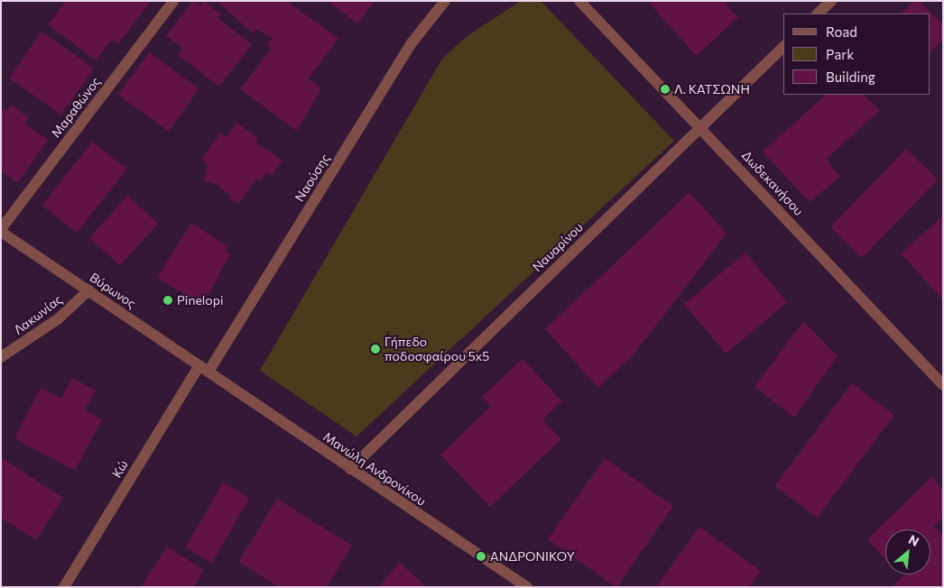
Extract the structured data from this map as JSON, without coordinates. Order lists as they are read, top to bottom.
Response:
{
  "streets": {
    "street": [
      "Μαραθώνος",
      "Ναούσης",
      "Δωδεκανήσου",
      "Ναυαρίνου",
      "Βύρωνος",
      "Λακωνίας",
      "Κώ",
      "Μανώλη Ανδρονίκου"
    ]
  },
  "crossings": [
    ["Μαραθώνος", "Βύρωνος"],
    ["Ναούσης", "Βύρωνος"],
    ["Ναούσης", "Κώ"],
    ["Ναούσης", "Μανώλη Ανδρονίκου"],
    ["Δωδεκανήσου", "Ναυαρίνου"],
    ["Ναυαρίνου", "Μανώλη Ανδρονίκου"],
    ["Βύρωνος", "Λακωνίας"],
    ["Βύρωνος", "Κώ"],
    ["Βύρωνος", "Μανώλη Ανδρονίκου"],
    ["Κώ", "Μανώλη Ανδρονίκου"]
  ],
  "places": [
    "Λ. ΚΑΤΣΩΝΗ",
    "Pinelopi",
    "Γήπεδο ποδοσφαίρου 5x5",
    "ΑΝΔΡΟΝΙΚΟΥ"
  ],
  "legend": ["Road", "Park", "Building"],
  "north": "top right"
}
